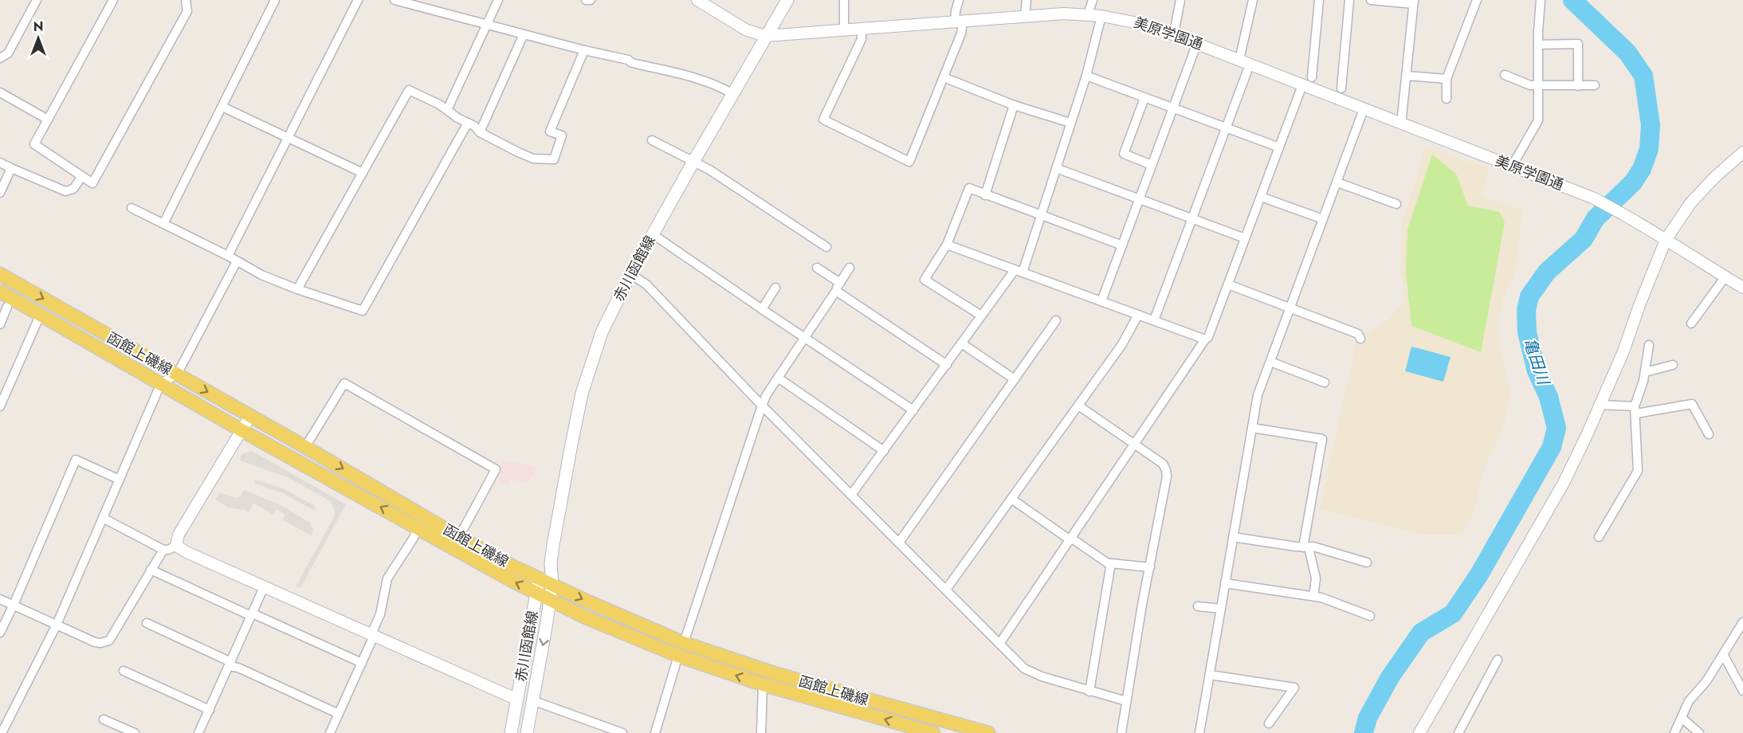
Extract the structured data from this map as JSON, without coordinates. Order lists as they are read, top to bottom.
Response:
{
  "streets": {
    "main road": ["赤川函館線", "函館上磯線"],
    "street": ["美原学園通"]
  },
  "crossings": [
    ["美原学園通", "赤川函館線"],
    ["赤川函館線", "函館上磯線"]
  ],
  "water": ["亀田川"],
  "north": "top"
}
